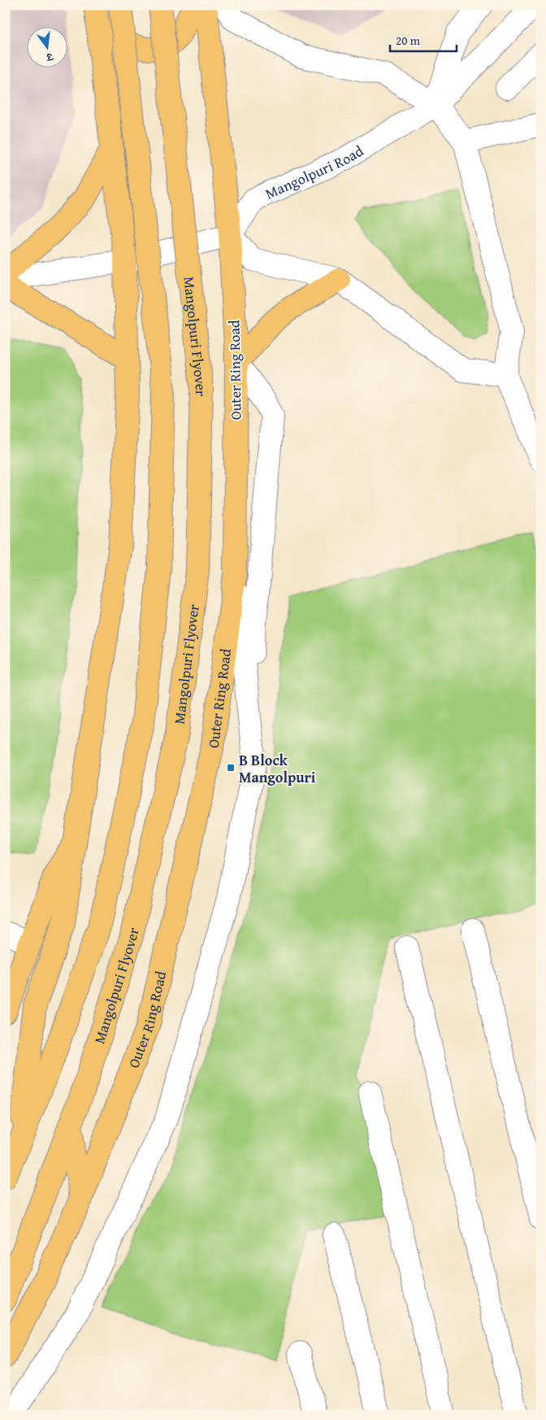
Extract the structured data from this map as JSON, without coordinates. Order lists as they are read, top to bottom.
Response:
{
  "streets": {
    "main road": ["Mangolpuri Flyover", "Outer Ring Road"],
    "street": ["Mangolpuri Road"]
  },
  "crossings": [
    ["Mangolpuri Road", "Outer Ring Road"]
  ],
  "places": {
    "transit": ["B Block Mangolpuri"]
  },
  "scale_bar": "20 m",
  "north": "bottom"
}
